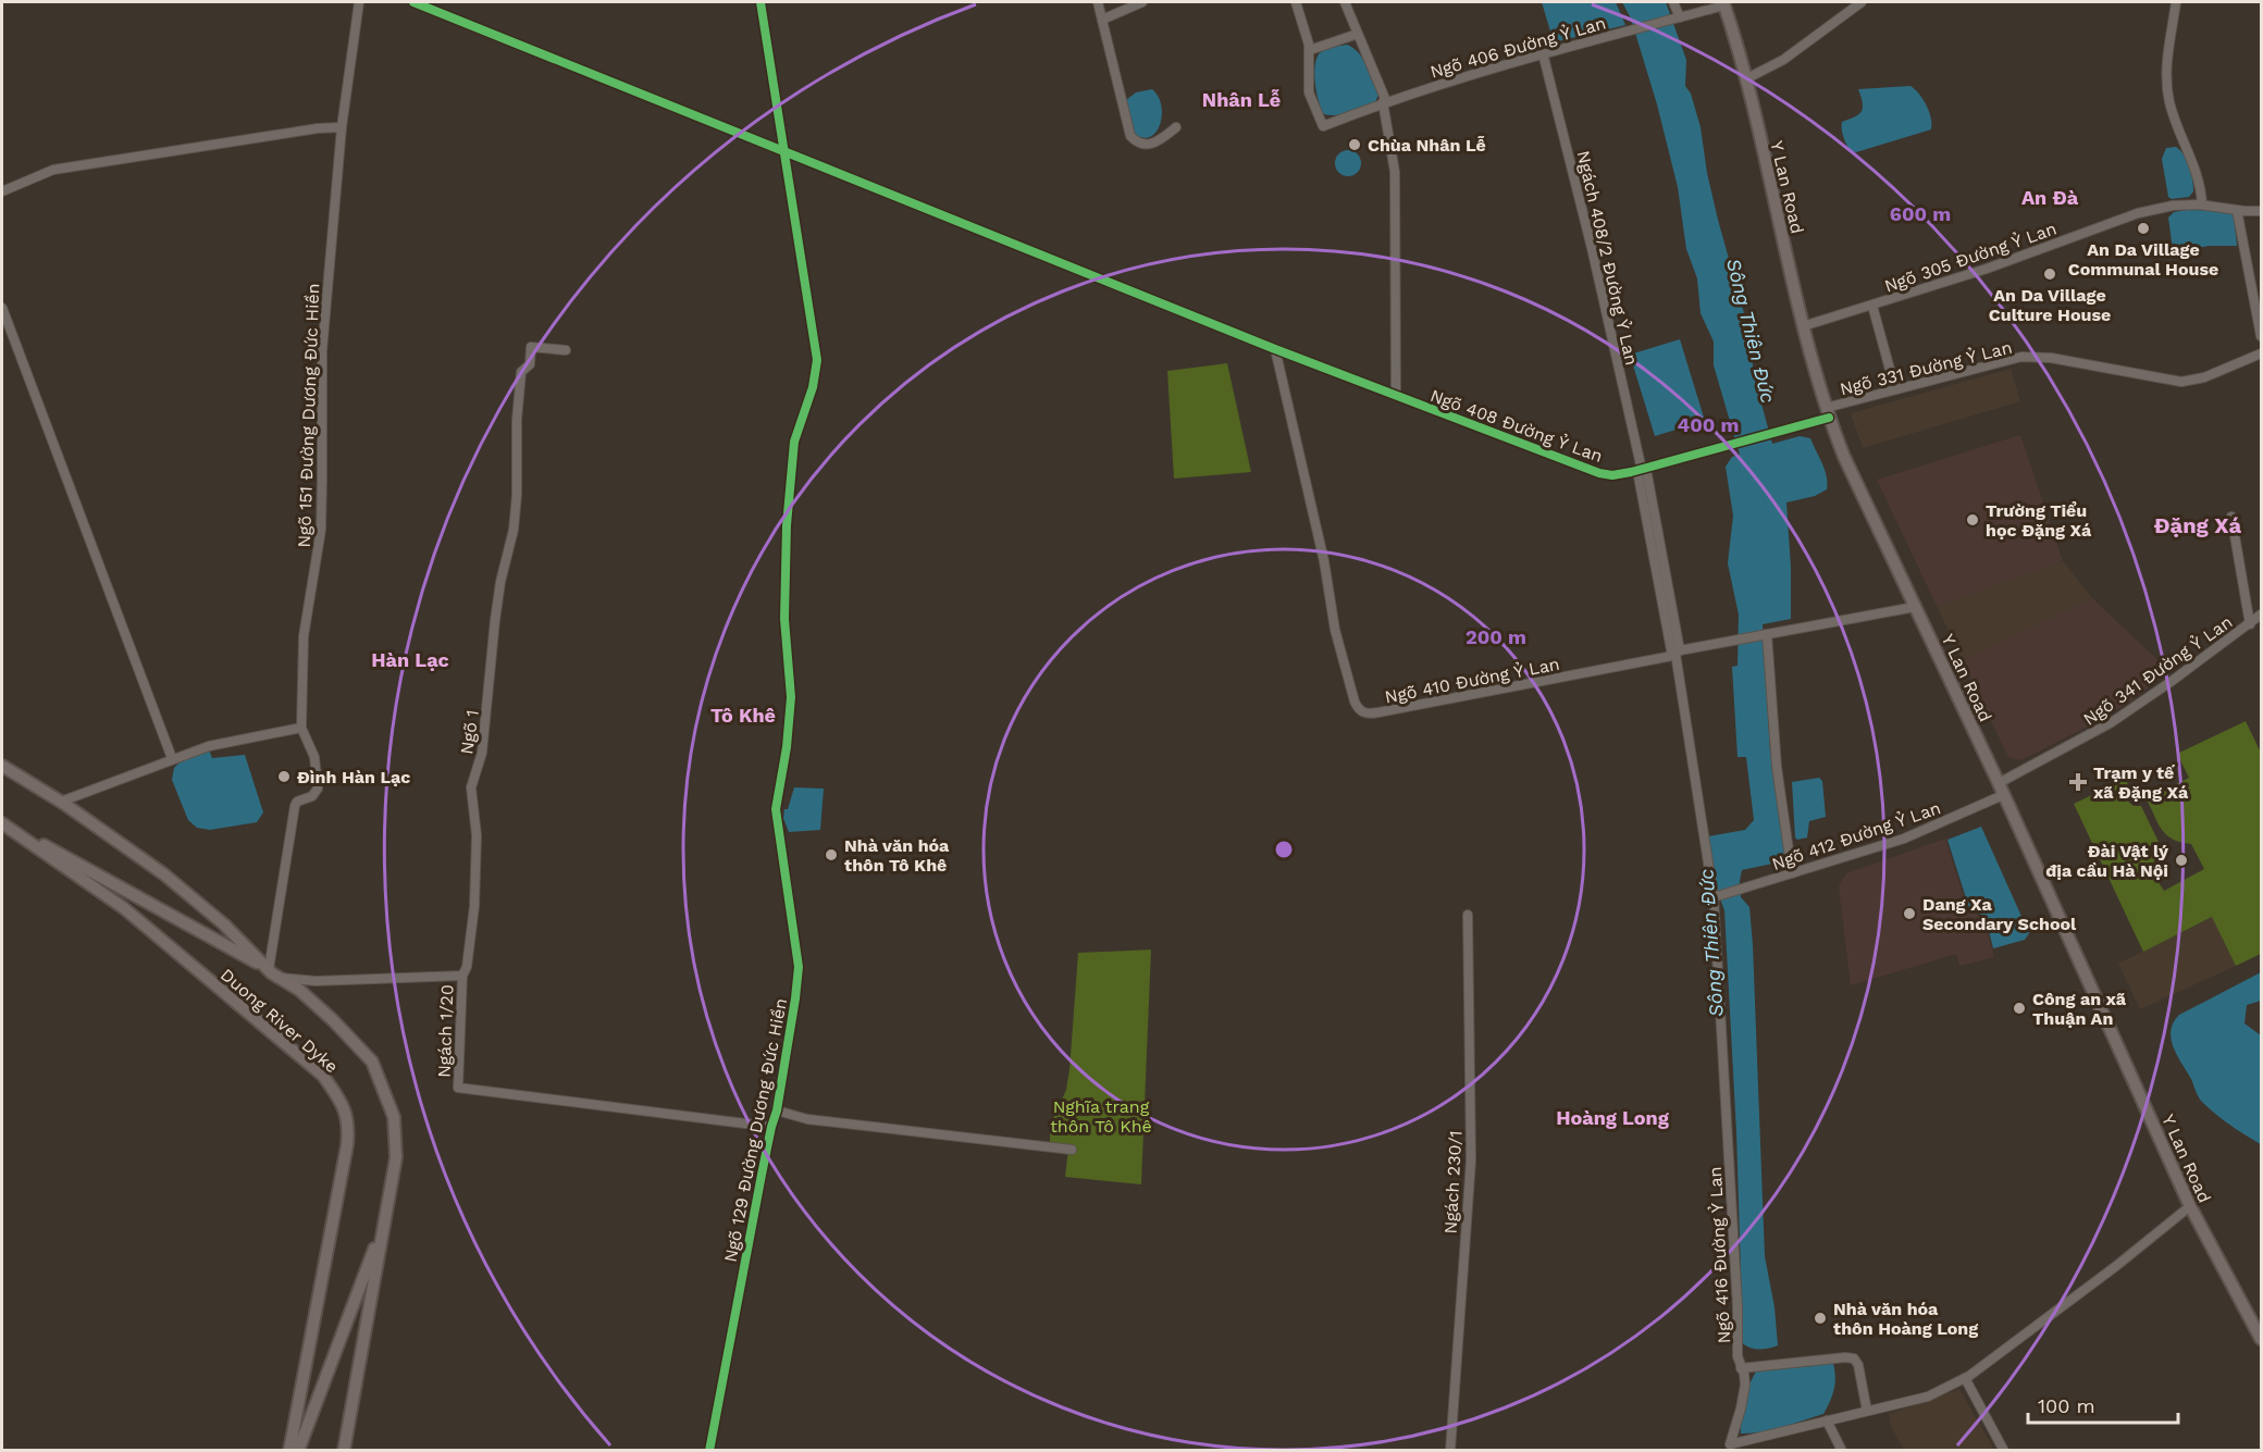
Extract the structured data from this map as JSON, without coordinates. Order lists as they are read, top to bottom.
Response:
{
  "streets": {
    "main road": ["Y Lan Road", "Duong River Dyke"],
    "street": [
      "Ngõ 406 Đường Ỷ Lan",
      "Ngõ 305 Đường Ỷ Lan",
      "Ngách 408/2 Đường Ỷ Lan",
      "Ngõ 331 Đường Ỷ Lan",
      "Ngõ 151 Đường Dương Đức Hiền",
      "Ngõ 408 Đường Ỷ Lan",
      "Ngõ 341 Đường Ỷ Lan",
      "Ngõ 410 Đường Ỷ Lan",
      "Ngõ 1",
      "Ngõ 412 Đường Ỷ Lan",
      "Ngách 1/20",
      "Ngõ 129 Đường Dương Đức Hiền",
      "Ngách 230/1",
      "Ngõ 416 Đường Ỷ Lan"
    ]
  },
  "crossings": [
    ["Ngõ 406 Đường Ỷ Lan", "Y Lan Road"],
    ["Ngõ 406 Đường Ỷ Lan", "Ngách 408/2 Đường Ỷ Lan"],
    ["Y Lan Road", "Ngõ 305 Đường Ỷ Lan"],
    ["Y Lan Road", "Ngõ 331 Đường Ỷ Lan"],
    ["Y Lan Road", "Ngõ 408 Đường Ỷ Lan"],
    ["Y Lan Road", "Ngõ 341 Đường Ỷ Lan"],
    ["Y Lan Road", "Ngõ 410 Đường Ỷ Lan"],
    ["Y Lan Road", "Ngõ 412 Đường Ỷ Lan"],
    ["Y Lan Road", "Ngõ 416 Đường Ỷ Lan"],
    ["Ngách 408/2 Đường Ỷ Lan", "Ngõ 408 Đường Ỷ Lan"],
    ["Ngách 408/2 Đường Ỷ Lan", "Ngõ 416 Đường Ỷ Lan"],
    ["Ngõ 331 Đường Ỷ Lan", "Ngõ 408 Đường Ỷ Lan"],
    ["Ngõ 408 Đường Ỷ Lan", "Ngõ 410 Đường Ỷ Lan"],
    ["Ngõ 408 Đường Ỷ Lan", "Ngõ 129 Đường Dương Đức Hiền"],
    ["Ngõ 341 Đường Ỷ Lan", "Ngõ 412 Đường Ỷ Lan"],
    ["Ngõ 410 Đường Ỷ Lan", "Ngõ 416 Đường Ỷ Lan"],
    ["Ngõ 1", "Ngách 1/20"],
    ["Ngõ 412 Đường Ỷ Lan", "Ngõ 416 Đường Ỷ Lan"],
    ["Ngách 1/20", "Ngõ 129 Đường Dương Đức Hiền"]
  ],
  "districts": [
    "Nhân Lễ",
    "An Đà",
    "Đặng Xá",
    "Hàn Lạc",
    "Tô Khê",
    "Hoàng Long"
  ],
  "water": ["Sông Thiên Đức"],
  "parks": ["Nghĩa trang thôn Tô Khê"],
  "places": {
    "other": [
      "Chùa Nhân Lễ",
      "An Da Village Communal House",
      "An Da Village Culture House",
      "Trường Tiểu học Đặng Xá",
      "Đình Hàn Lạc",
      "Nhà văn hóa thôn Tô Khê",
      "Đài Vật lý địa cầu Hà Nội",
      "Dang Xa Secondary School",
      "Công an xã Thuận An",
      "Nhà văn hóa thôn Hoàng Long"
    ],
    "health": ["Trạm y tế xã Đặng Xá"]
  },
  "scale_bar": "100 m",
  "rings": ["600 m", "400 m", "200 m"]
}
